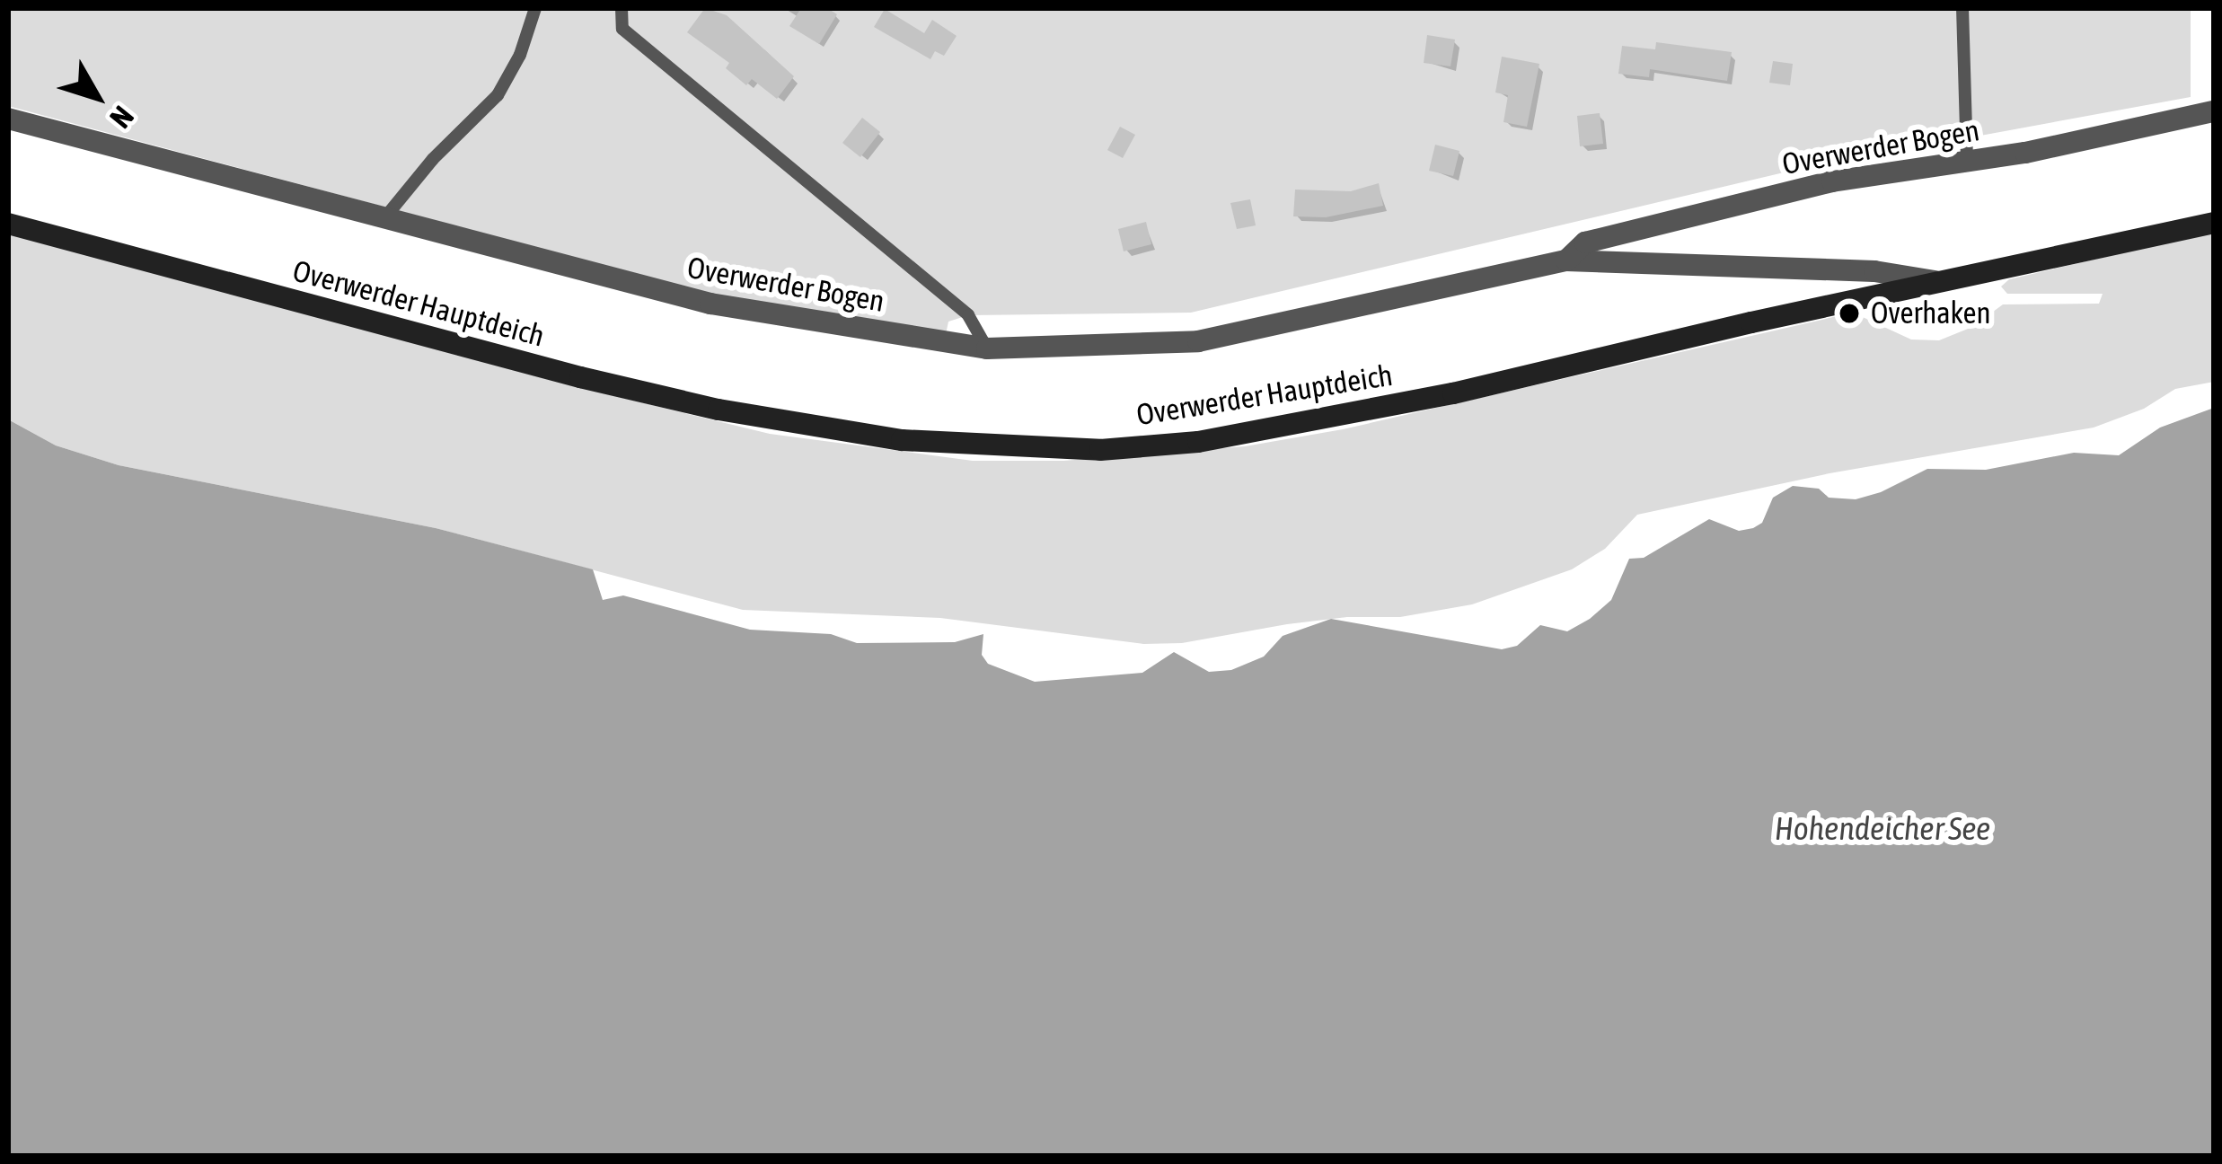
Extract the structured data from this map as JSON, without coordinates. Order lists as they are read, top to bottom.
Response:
{
  "streets": {
    "street": ["Overwerder Bogen", "Overwerder Hauptdeich"]
  },
  "crossings": [
    ["Overwerder Bogen", "Overwerder Hauptdeich"]
  ],
  "water": ["Hohendeicher See"],
  "places": ["Overhaken"],
  "north": "bottom right"
}
